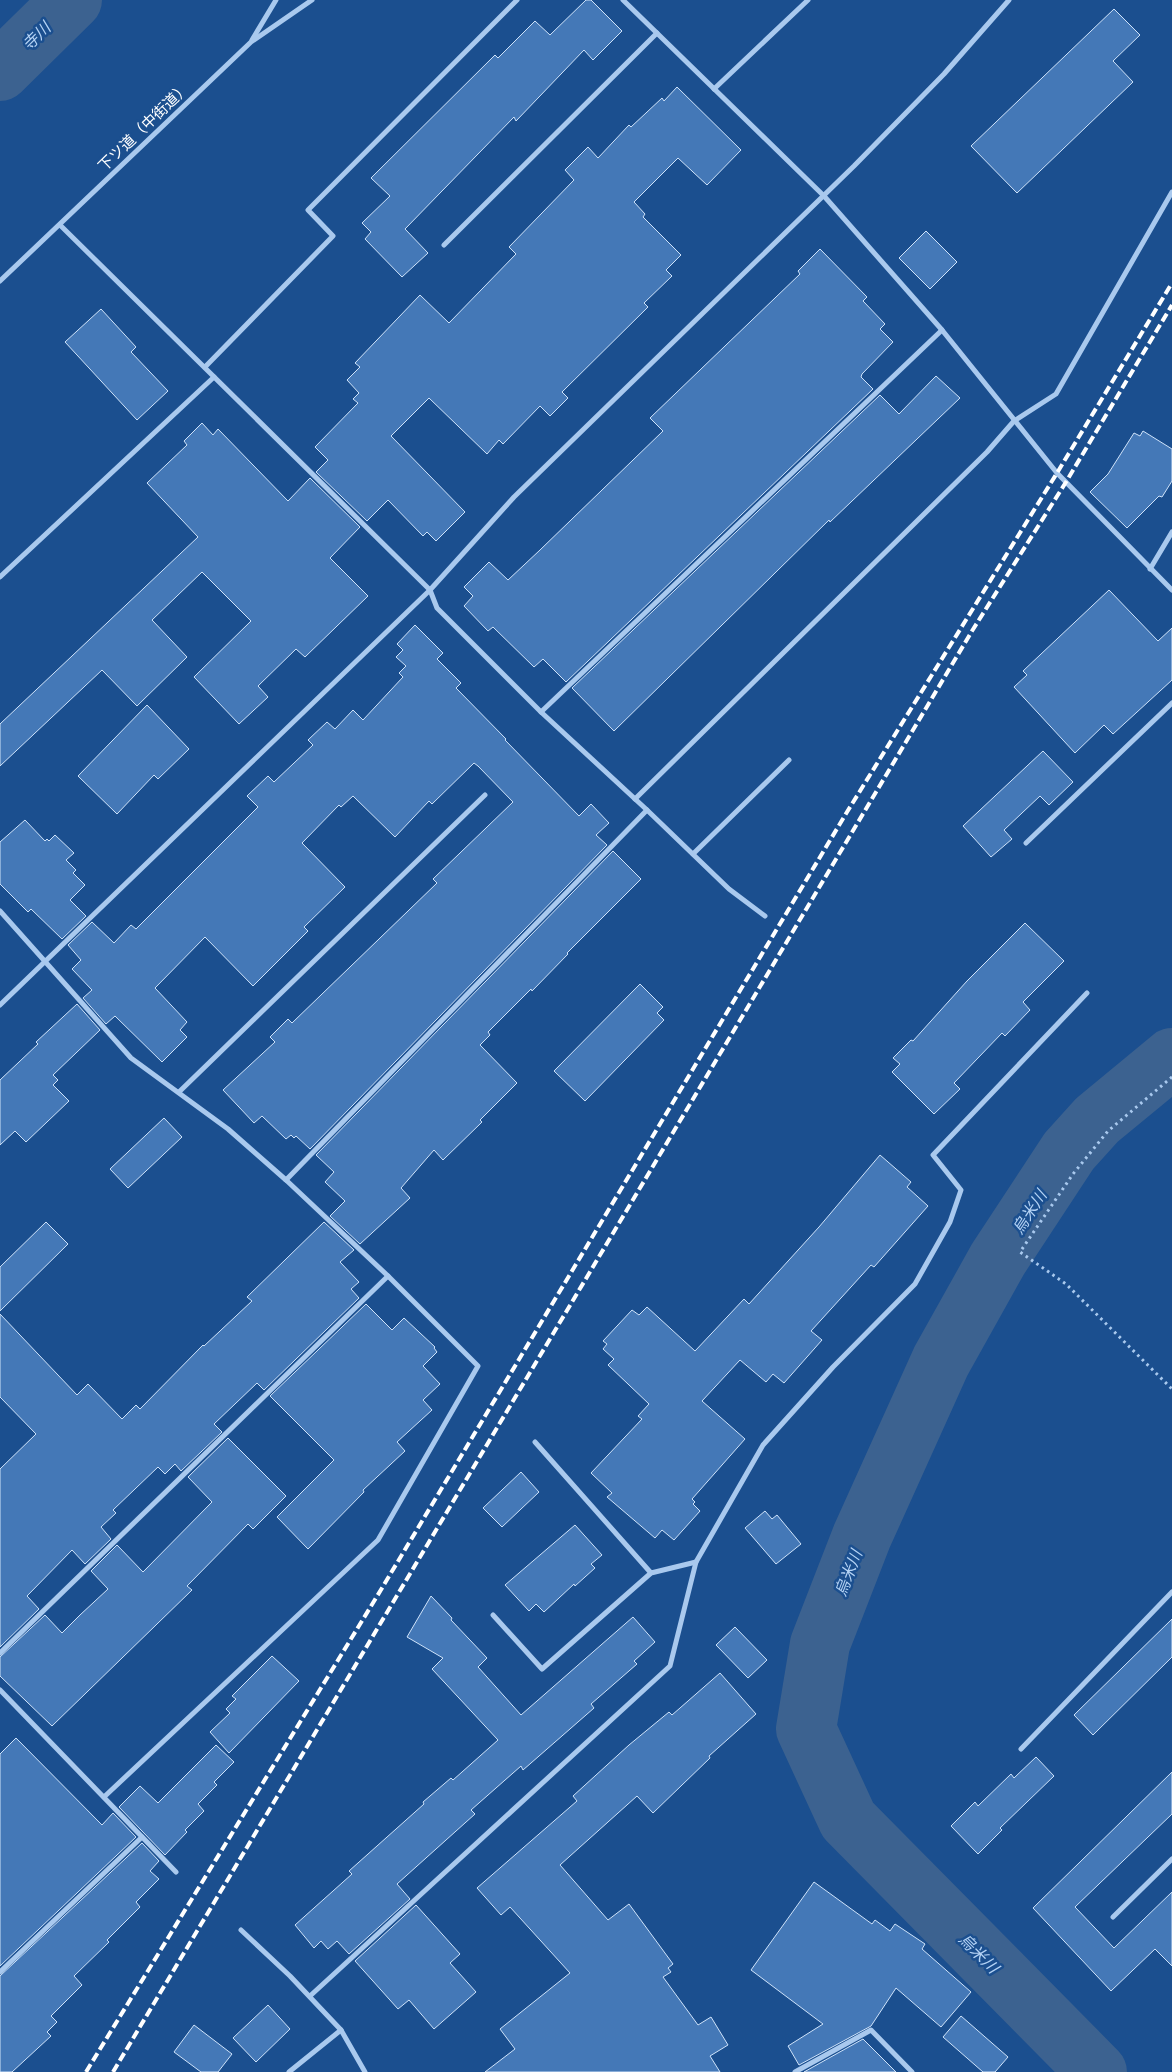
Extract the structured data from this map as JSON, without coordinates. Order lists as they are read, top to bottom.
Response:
{
  "streets": {
    "street": ["下ツ道（中街道）"]
  },
  "water": ["寺川", "烏米川"]
}
